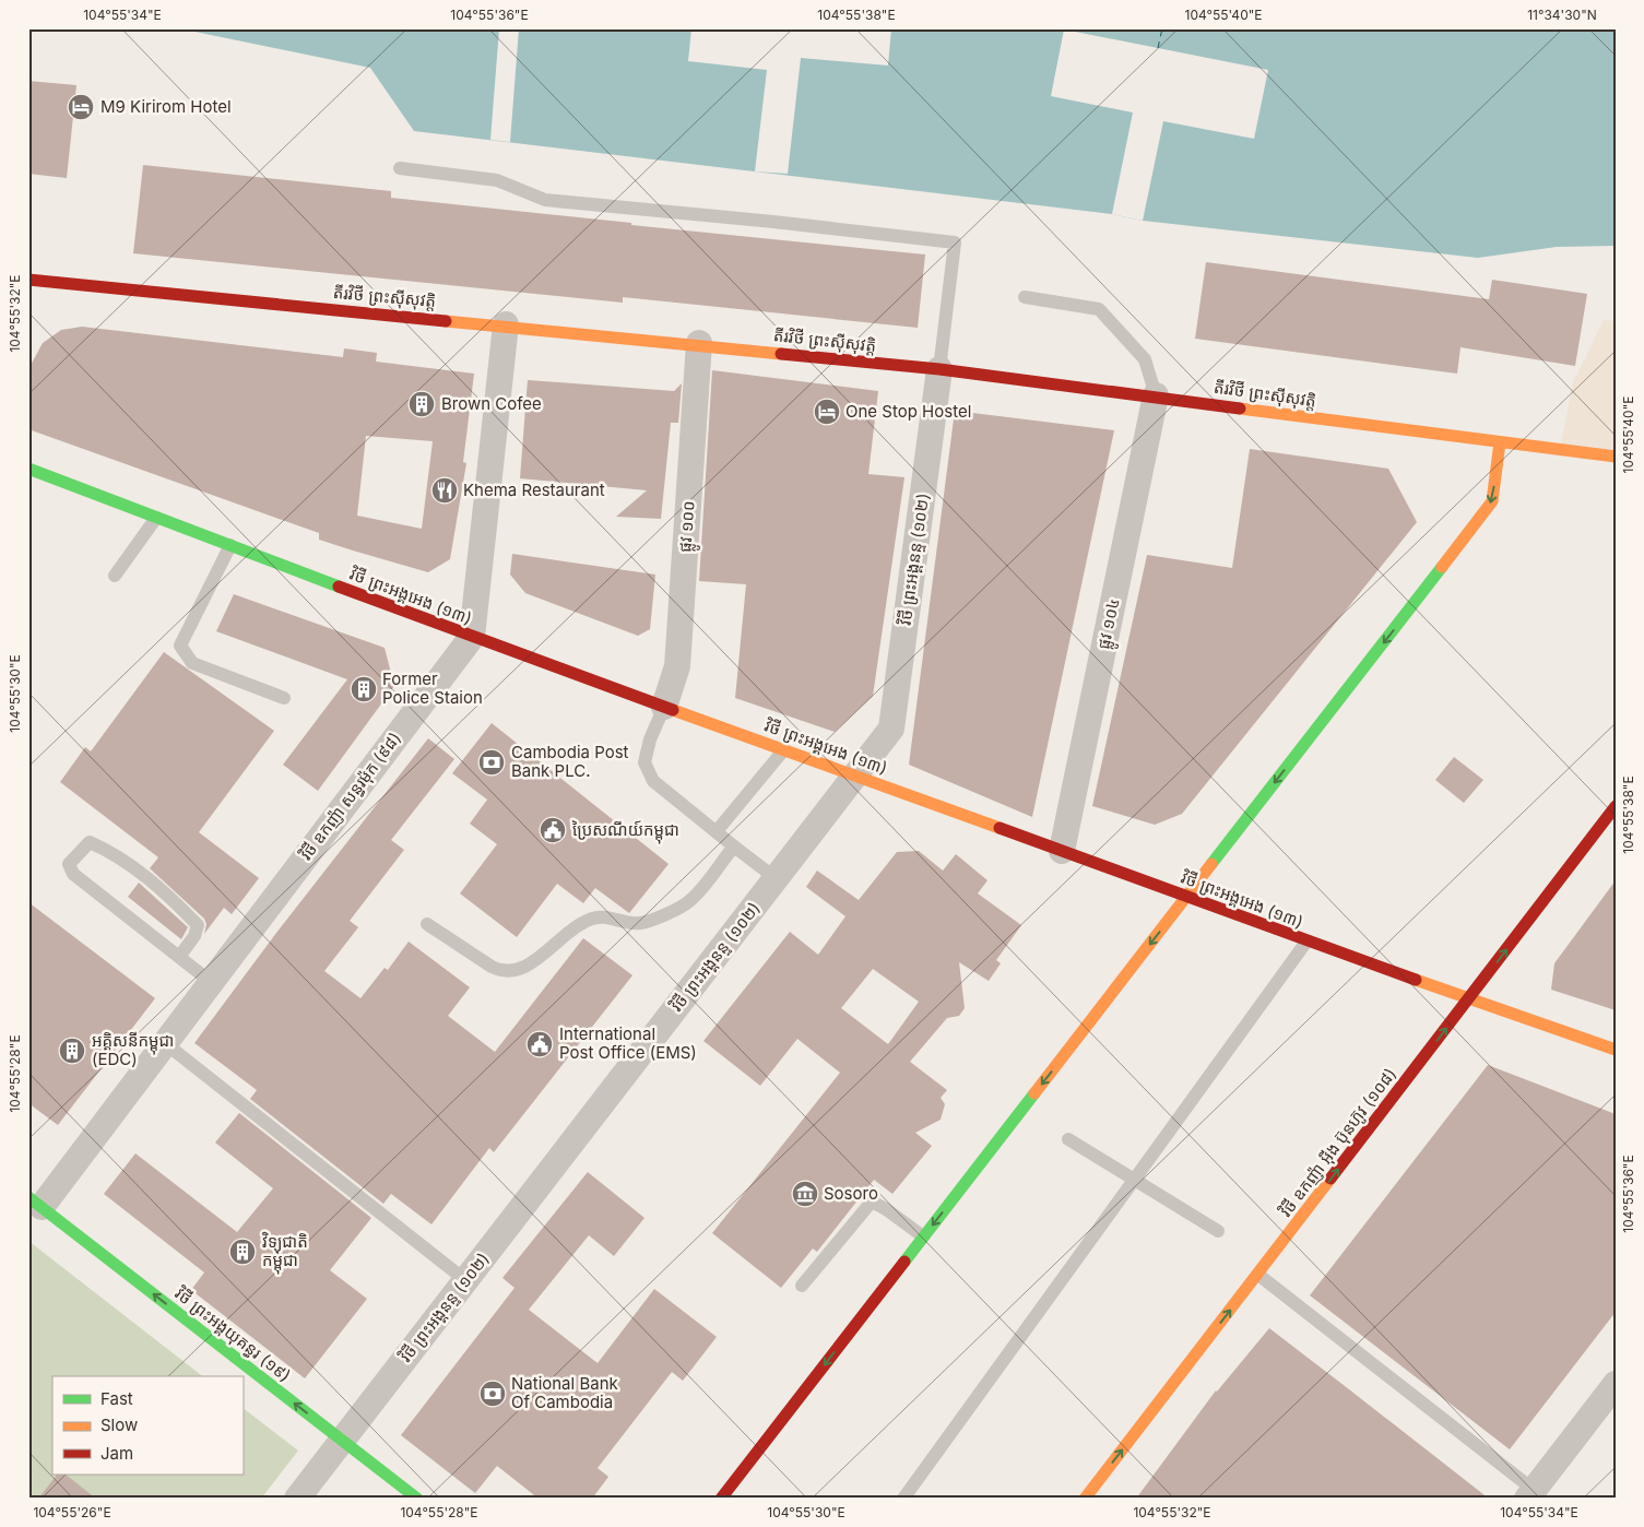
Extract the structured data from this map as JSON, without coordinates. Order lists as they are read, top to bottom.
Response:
{
  "streets": {
    "street": [
      "តីរវិថី ព្រះស៊ីសុវត្តិ",
      "ផ្លូវ ១០០",
      "វិថី ព្រះអង្គនន្ទ (១០២)",
      "វិថី ព្រះអង្គអេង (១៣)",
      "ផ្លូវ ១០៤",
      "វិថី ឧកញ៉ា សន្ធរម៉ុក (៩៨)",
      "វិថី ឧកញ៉ា អ៊ីង ប៊ុនហ៊ូវ (១០៨)",
      "វិថី ព្រះអង្គយុគន្ធរ (១៩)"
    ]
  },
  "crossings": [
    ["តីរវិថី ព្រះស៊ីសុវត្តិ", "ផ្លូវ ១០០"],
    ["តីរវិថី ព្រះស៊ីសុវត្តិ", "វិថី ព្រះអង្គនន្ទ (១០២)"],
    ["តីរវិថី ព្រះស៊ីសុវត្តិ", "ផ្លូវ ១០៤"],
    ["ផ្លូវ ១០០", "វិថី ព្រះអង្គអេង (១៣)"],
    ["វិថី ព្រះអង្គនន្ទ (១០២)", "វិថី ព្រះអង្គអេង (១៣)"],
    ["វិថី ព្រះអង្គនន្ទ (១០២)", "វិថី ព្រះអង្គយុគន្ធរ (១៩)"],
    ["វិថី ព្រះអង្គអេង (១៣)", "ផ្លូវ ១០៤"],
    ["វិថី ព្រះអង្គអេង (១៣)", "វិថី ឧកញ៉ា សន្ធរម៉ុក (៩៨)"],
    ["វិថី ព្រះអង្គអេង (១៣)", "វិថី ឧកញ៉ា អ៊ីង ប៊ុនហ៊ូវ (១០៨)"],
    ["វិថី ឧកញ៉ា សន្ធរម៉ុក (៩៨)", "វិថី ព្រះអង្គយុគន្ធរ (១៩)"]
  ],
  "one_way": ["វិថី ឧកញ៉ា អ៊ីង ប៊ុនហ៊ូវ (១០៨)", "វិថី ព្រះអង្គយុគន្ធរ (១៩)"],
  "places": {
    "hotel": ["M9 Kirirom Hotel", "One Stop Hostel"],
    "building": [
      "Brown Cofee",
      "Former Police Staion",
      "អគ្គិសនីកម្ពុជា (EDC)",
      "វិទ្យុជាតិ កម្ពុជា"
    ],
    "restaurant": ["Khema Restaurant"],
    "bank": ["Cambodia Post Bank PLC.", "National Bank Of Cambodia"],
    "public building": ["ប្រៃសណីយ៍កម្ពុជា", "International Post Office (EMS)"],
    "museum": ["Sosoro"]
  },
  "legend": ["Fast", "Slow", "Jam"],
  "coordinates": [
    "104°55'34\"E",
    "104°55'36\"E",
    "104°55'38\"E",
    "104°55'40\"E",
    "11°34'30\"N",
    "104°55'32\"E",
    "104°55'30\"E",
    "104°55'28\"E",
    "104°55'26\"E"
  ]
}
